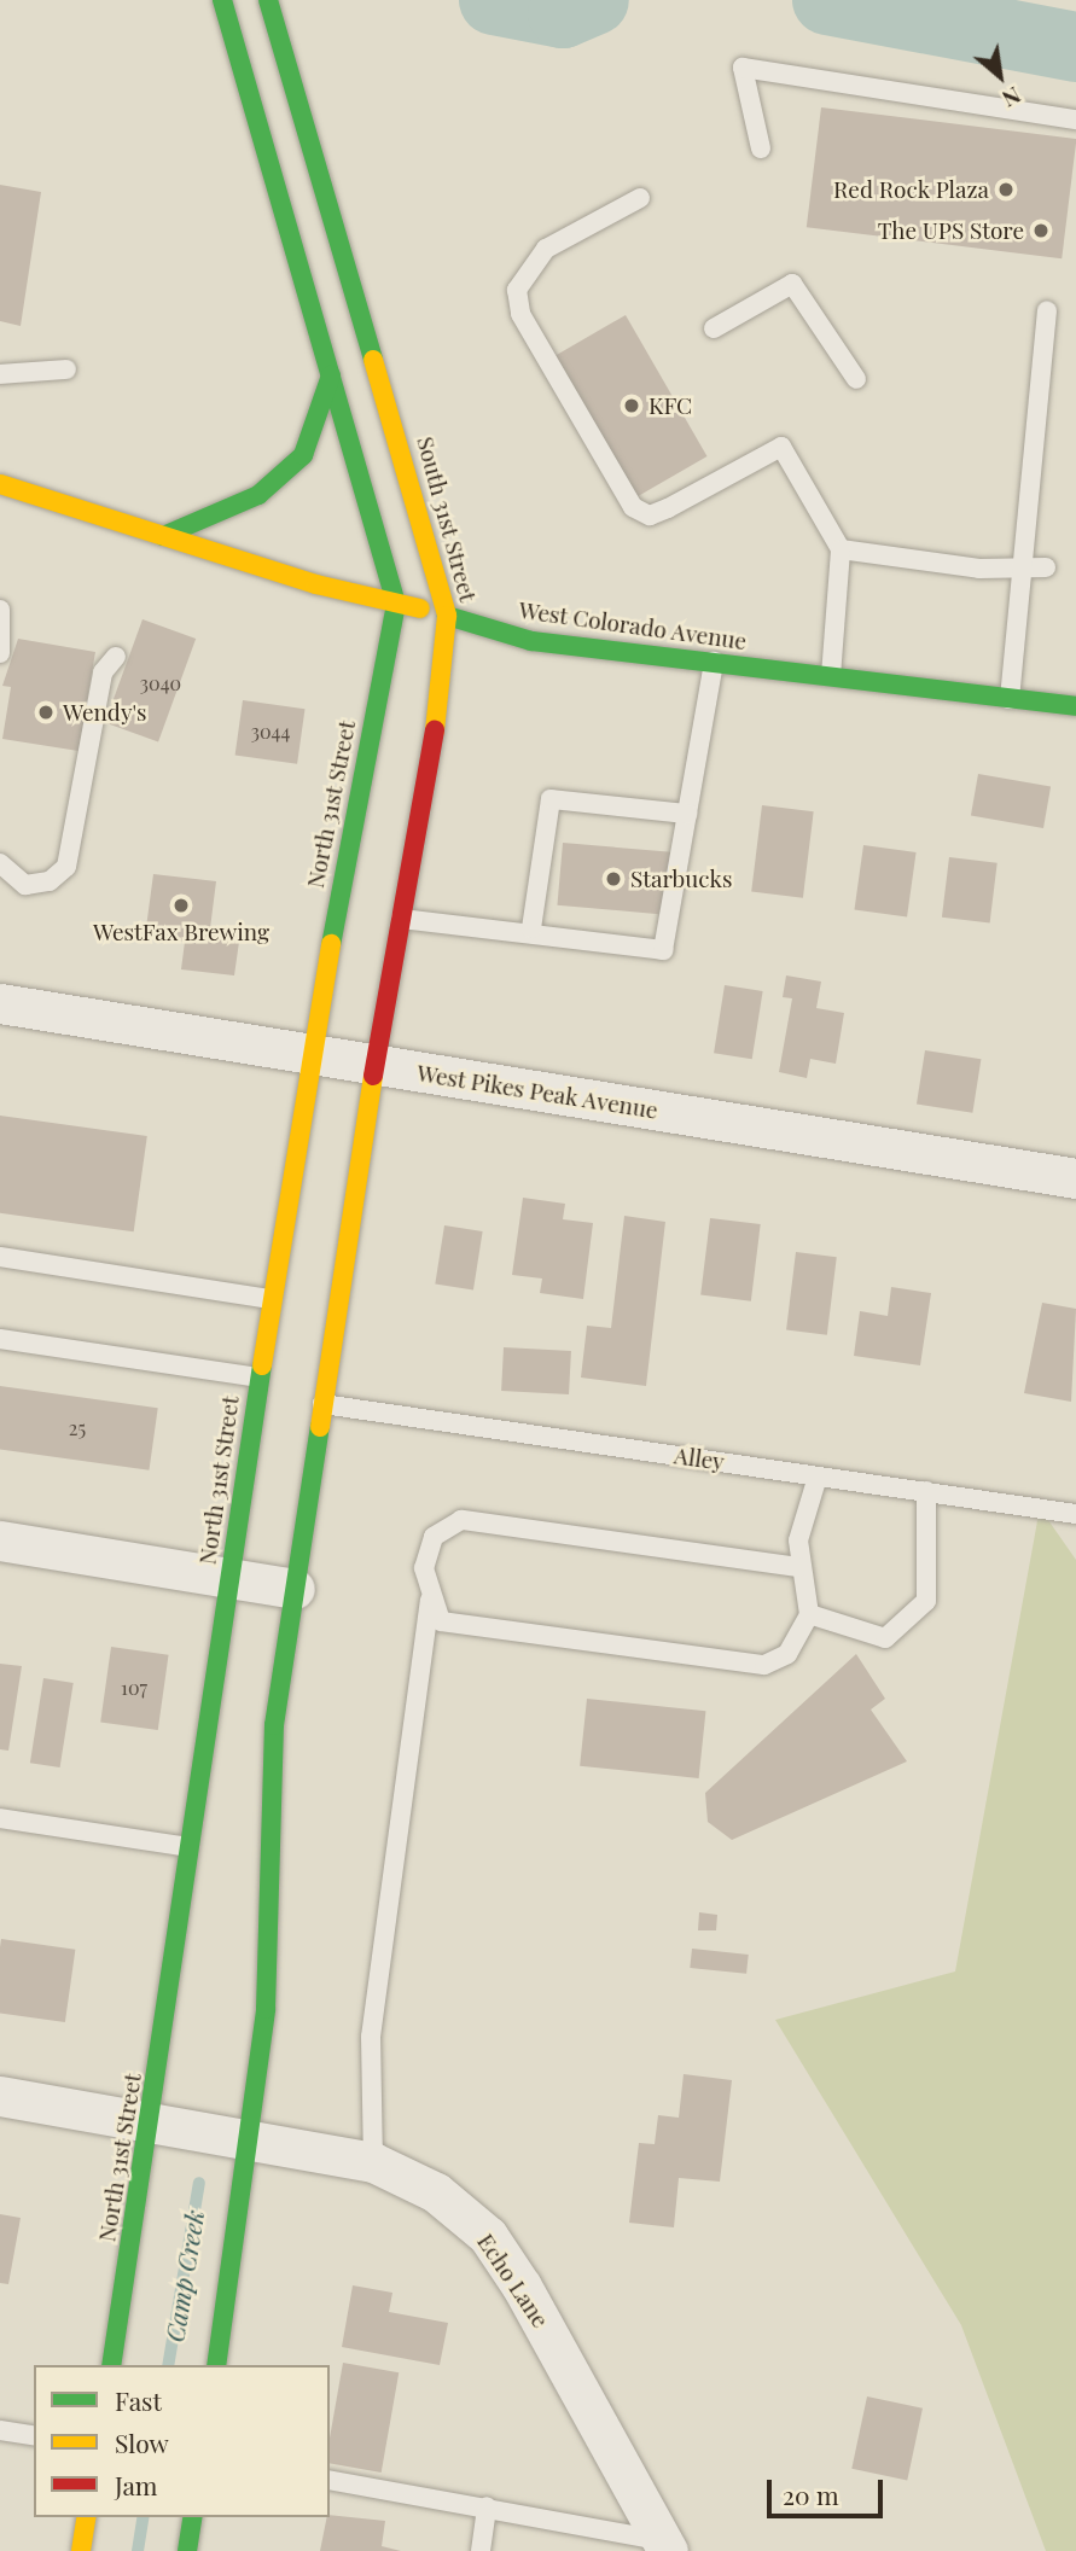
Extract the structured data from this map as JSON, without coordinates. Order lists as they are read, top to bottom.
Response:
{
  "streets": {
    "main road": ["South 31st Street", "West Colorado Avenue", "North 31st Street"],
    "street": ["West Pikes Peak Avenue", "Echo Lane"],
    "lane": ["Alley"]
  },
  "crossings": [
    ["South 31st Street", "West Colorado Avenue"],
    ["South 31st Street", "West Pikes Peak Avenue"],
    ["West Colorado Avenue", "North 31st Street"],
    ["North 31st Street", "West Pikes Peak Avenue"],
    ["North 31st Street", "Echo Lane"]
  ],
  "water": ["Camp Creek"],
  "places": [
    "Red Rock Plaza",
    "The UPS Store",
    "KFC",
    "Wendy's",
    "Starbucks",
    "WestFax Brewing"
  ],
  "house_numbers": [
    "3040",
    "3044",
    "25",
    "107"
  ],
  "legend": ["Fast", "Slow", "Jam"],
  "scale_bar": "20 m",
  "north": "bottom right"
}
